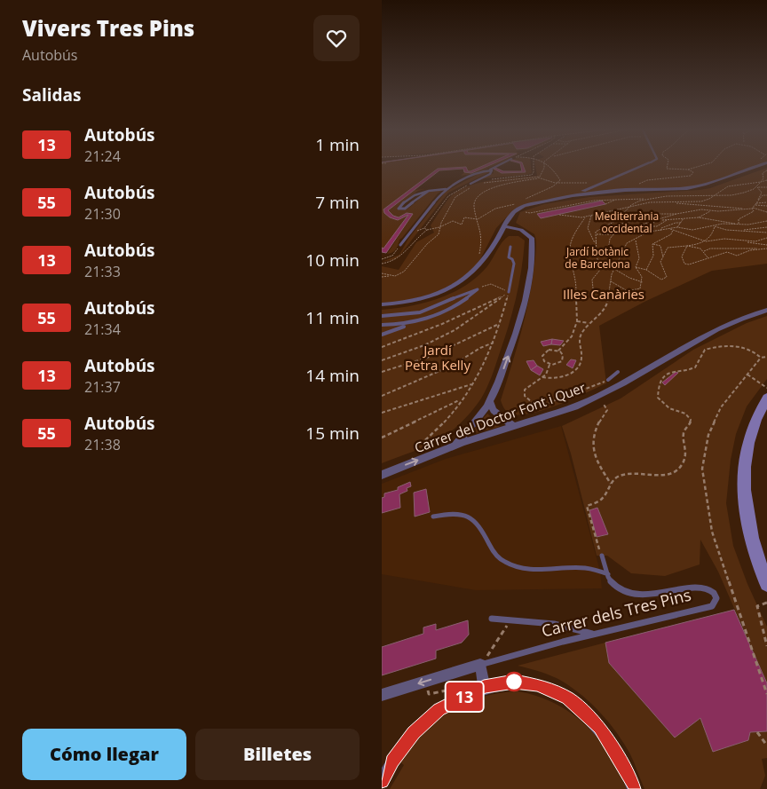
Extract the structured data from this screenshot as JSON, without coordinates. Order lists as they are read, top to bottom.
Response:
{
  "streets": {
    "street": ["Carrer del Doctor Font i Quer", "Carrer dels Tres Pins"]
  },
  "parks": [
    "Mediterrània occidental",
    "Jardí botànic de Barcelona",
    "Illes Canàries",
    "Jardí Petra Kelly"
  ],
  "lines": ["bus line 13"],
  "page": {
    "heading": [
      ["Vivers Tres Pins", "Autobús"],
      "Salidas"
    ],
    "on_map": "13",
    "list": [
      {
        "mark": "13",
        "name": "Autobús",
        "note": "21:24",
        "value": "1 min"
      },
      {
        "mark": "55",
        "name": "Autobús",
        "note": "21:30",
        "value": "7 min"
      },
      {
        "mark": "13",
        "name": "Autobús",
        "note": "21:33",
        "value": "10 min"
      },
      {
        "mark": "55",
        "name": "Autobús",
        "note": "21:34",
        "value": "11 min"
      },
      {
        "mark": "13",
        "name": "Autobús",
        "note": "21:37",
        "value": "14 min"
      },
      {
        "mark": "55",
        "name": "Autobús",
        "note": "21:38",
        "value": "15 min"
      }
    ],
    "buttons": ["Cómo llegar", "Billetes"]
  }
}
